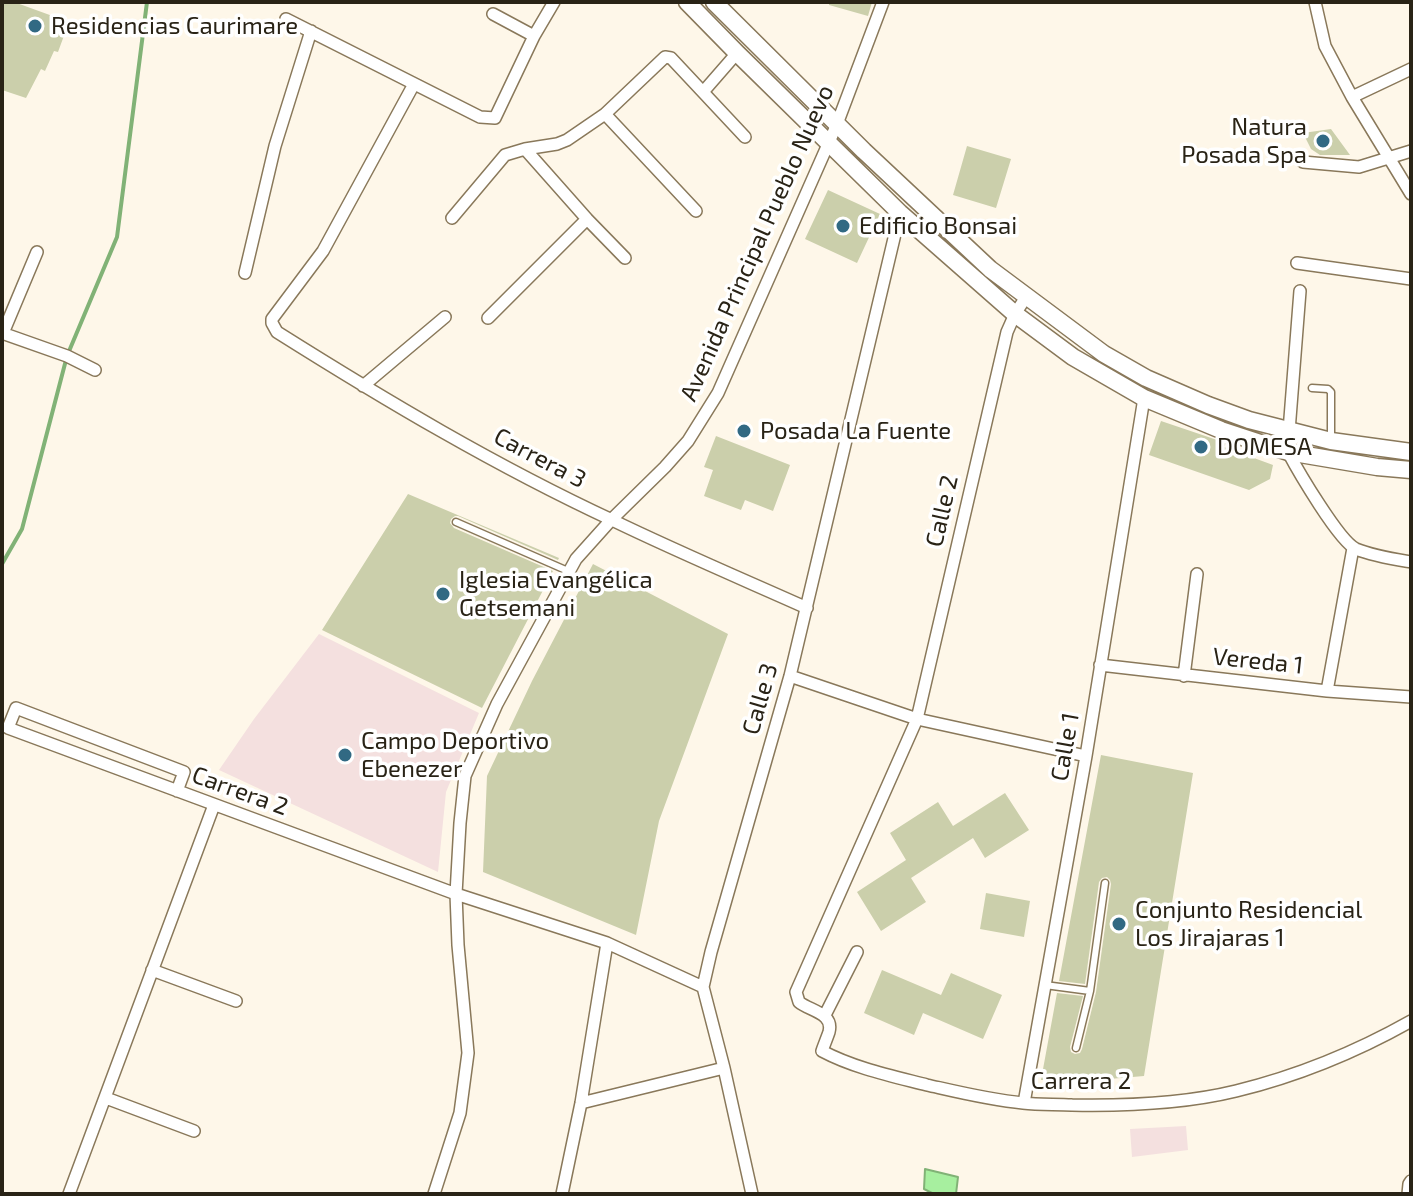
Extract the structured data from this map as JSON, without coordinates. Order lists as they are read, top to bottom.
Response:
{
  "streets": {
    "street": [
      "Avenida Principal Pueblo Nuevo",
      "Carrera 3",
      "Calle 2",
      "Vereda 1",
      "Calle 3",
      "Calle 1",
      "Carrera 2"
    ]
  },
  "crossings": [
    ["Avenida Principal Pueblo Nuevo", "Carrera 3"],
    ["Avenida Principal Pueblo Nuevo", "Carrera 2"],
    ["Carrera 3", "Calle 3"],
    ["Calle 2", "Carrera 2"],
    ["Vereda 1", "Calle 1"],
    ["Calle 3", "Carrera 2"],
    ["Calle 1", "Carrera 2"]
  ],
  "places": [
    "Residencias Caurimare",
    "Natura Posada Spa",
    "Edificio Bonsai",
    "Posada La Fuente",
    "DOMESA",
    "Iglesia Evangélica Getsemani",
    "Campo Deportivo Ebenezer",
    "Conjunto Residencial Los Jirajaras 1"
  ]
}
